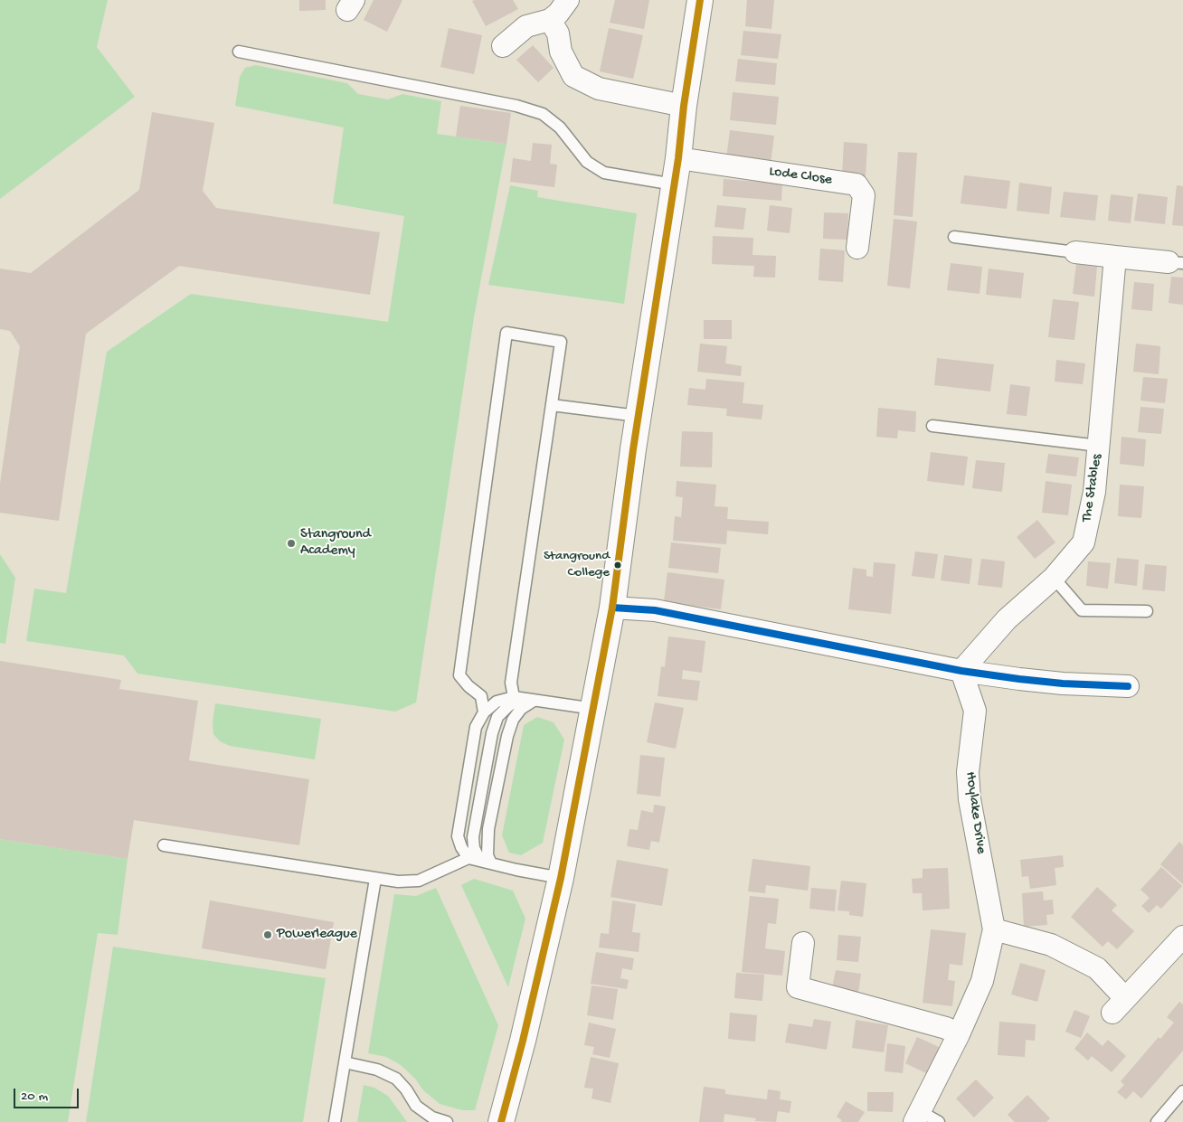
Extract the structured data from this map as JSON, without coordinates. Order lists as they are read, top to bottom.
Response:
{
  "streets": {
    "street": ["Lode Close", "The Stables", "Hoylake Drive"]
  },
  "crossings": [
    ["The Stables", "Hoylake Drive"]
  ],
  "places": ["Stanground Academy", "Stanground College", "Powerleague"],
  "scale_bar": "20 m"
}
